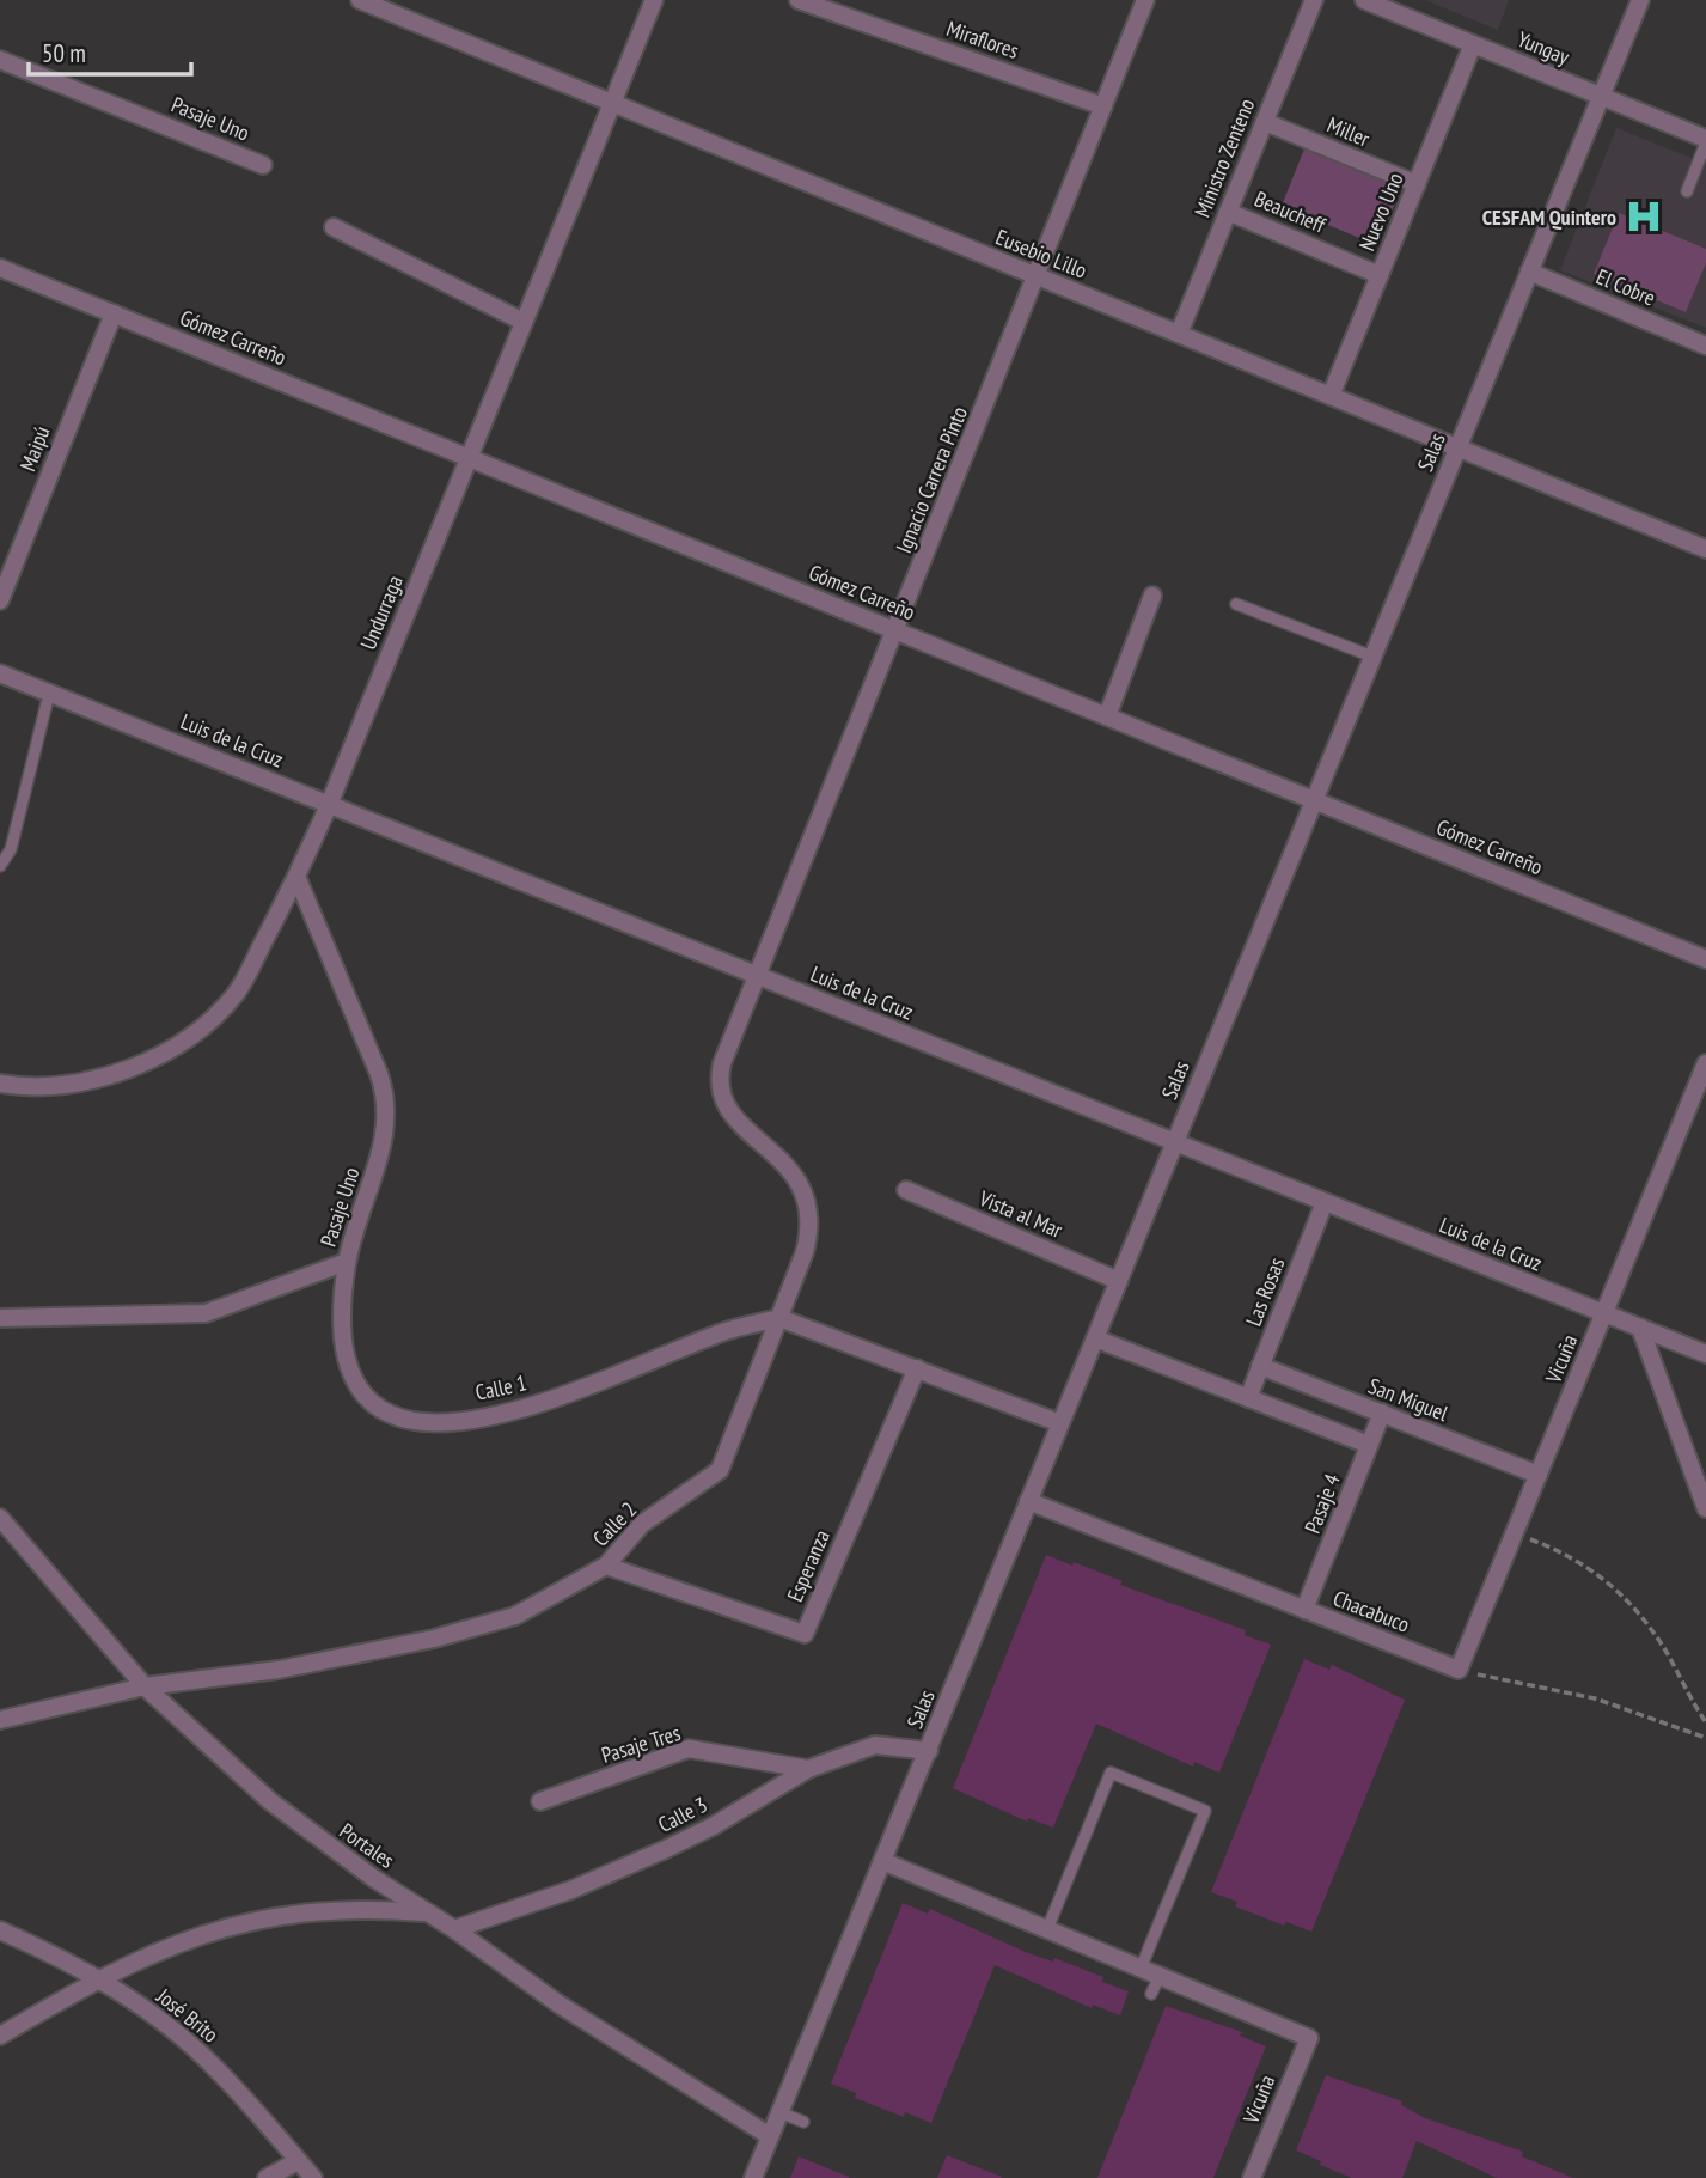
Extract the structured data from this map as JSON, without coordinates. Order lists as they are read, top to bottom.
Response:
{
  "streets": {
    "street": [
      "Miraflores",
      "Yungay",
      "Pasaje Uno",
      "Miller",
      "Ministro Zenteno",
      "Beaucheff",
      "Nuevo Uno",
      "Eusebio Lillo",
      "El Cobre",
      "Gómez Carreño",
      "Maipú",
      "Salas",
      "Ignacio Carrera Pinto",
      "Undurraga",
      "Luis de la Cruz",
      "Vista al Mar",
      "Las Rosas",
      "Vicuña",
      "Calle 1",
      "San Miguel",
      "Pasaje 4",
      "Calle 2",
      "Esperanza",
      "Chacabuco",
      "Pasaje Tres",
      "Calle 3",
      "Portales",
      "José Brito"
    ]
  },
  "crossings": [
    ["Miraflores", "Ignacio Carrera Pinto"],
    ["Yungay", "Nuevo Uno"],
    ["Yungay", "Salas"],
    ["Pasaje Uno", "Undurraga"],
    ["Pasaje Uno", "Calle 1"],
    ["Miller", "Ministro Zenteno"],
    ["Miller", "Nuevo Uno"],
    ["Ministro Zenteno", "Beaucheff"],
    ["Ministro Zenteno", "Eusebio Lillo"],
    ["Beaucheff", "Nuevo Uno"],
    ["Nuevo Uno", "Eusebio Lillo"],
    ["Eusebio Lillo", "Salas"],
    ["Eusebio Lillo", "Ignacio Carrera Pinto"],
    ["Eusebio Lillo", "Undurraga"],
    ["El Cobre", "Salas"],
    ["Gómez Carreño", "Maipú"],
    ["Gómez Carreño", "Salas"],
    ["Gómez Carreño", "Ignacio Carrera Pinto"],
    ["Gómez Carreño", "Undurraga"],
    ["Salas", "Luis de la Cruz"],
    ["Salas", "Vista al Mar"],
    ["Salas", "Chacabuco"],
    ["Salas", "Calle 3"],
    ["Salas", "Portales"],
    ["Ignacio Carrera Pinto", "Luis de la Cruz"],
    ["Ignacio Carrera Pinto", "Calle 2"],
    ["Undurraga", "Luis de la Cruz"],
    ["Luis de la Cruz", "Las Rosas"],
    ["Luis de la Cruz", "Vicuña"],
    ["Luis de la Cruz", "Calle 2"],
    ["Las Rosas", "San Miguel"],
    ["Vicuña", "San Miguel"],
    ["Vicuña", "Chacabuco"],
    ["Calle 1", "Calle 2"],
    ["San Miguel", "Pasaje 4"],
    ["Pasaje 4", "Chacabuco"],
    ["Calle 2", "Esperanza"],
    ["Calle 2", "Portales"],
    ["Pasaje Tres", "Calle 3"],
    ["Calle 3", "Portales"]
  ],
  "places": {
    "hospital": ["CESFAM Quintero"]
  },
  "scale_bar": "50 m"
}
